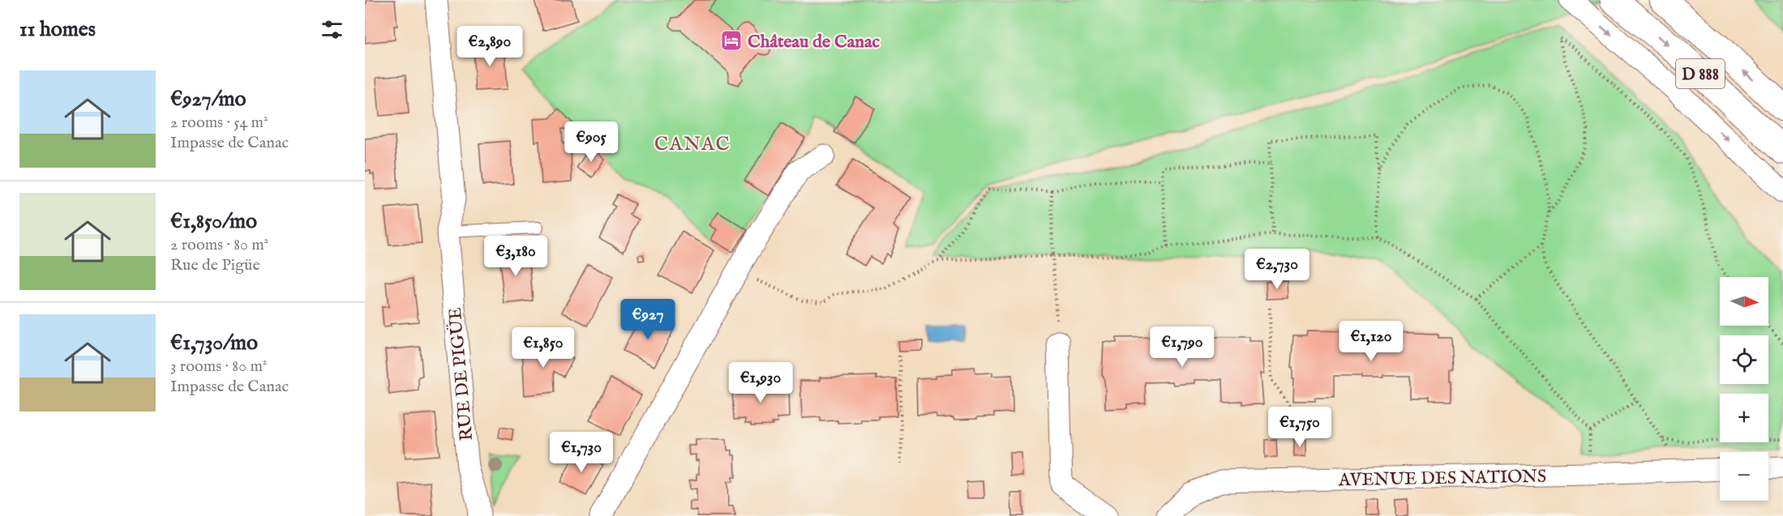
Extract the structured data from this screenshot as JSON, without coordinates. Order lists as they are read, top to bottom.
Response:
{
  "streets": {
    "highway": ["D 888"],
    "street": ["RUE DE PIGÜE", "AVENUE DES NATIONS"]
  },
  "districts": ["CANAC"],
  "places": {
    "hotel": ["Château de Canac"]
  },
  "north": "right",
  "page": {
    "heading": "11 homes",
    "price": [
      "€2,890",
      "€905",
      "€3,180",
      "€2,730",
      "€927",
      "€1,120",
      "€1,790",
      "€1,850",
      "€1,930",
      "€1,750",
      "€1,730"
    ],
    "list": [
      {
        "name": "€927/mo",
        "note": "2 rooms · 54 m² · Impasse de Canac"
      },
      {
        "name": "€1,850/mo",
        "note": "2 rooms · 80 m² · Rue de Pigüe"
      },
      {
        "name": "€1,730/mo",
        "note": "3 rooms · 80 m² · Impasse de Canac"
      }
    ],
    "map_buttons": ["+", "−"]
  }
}
